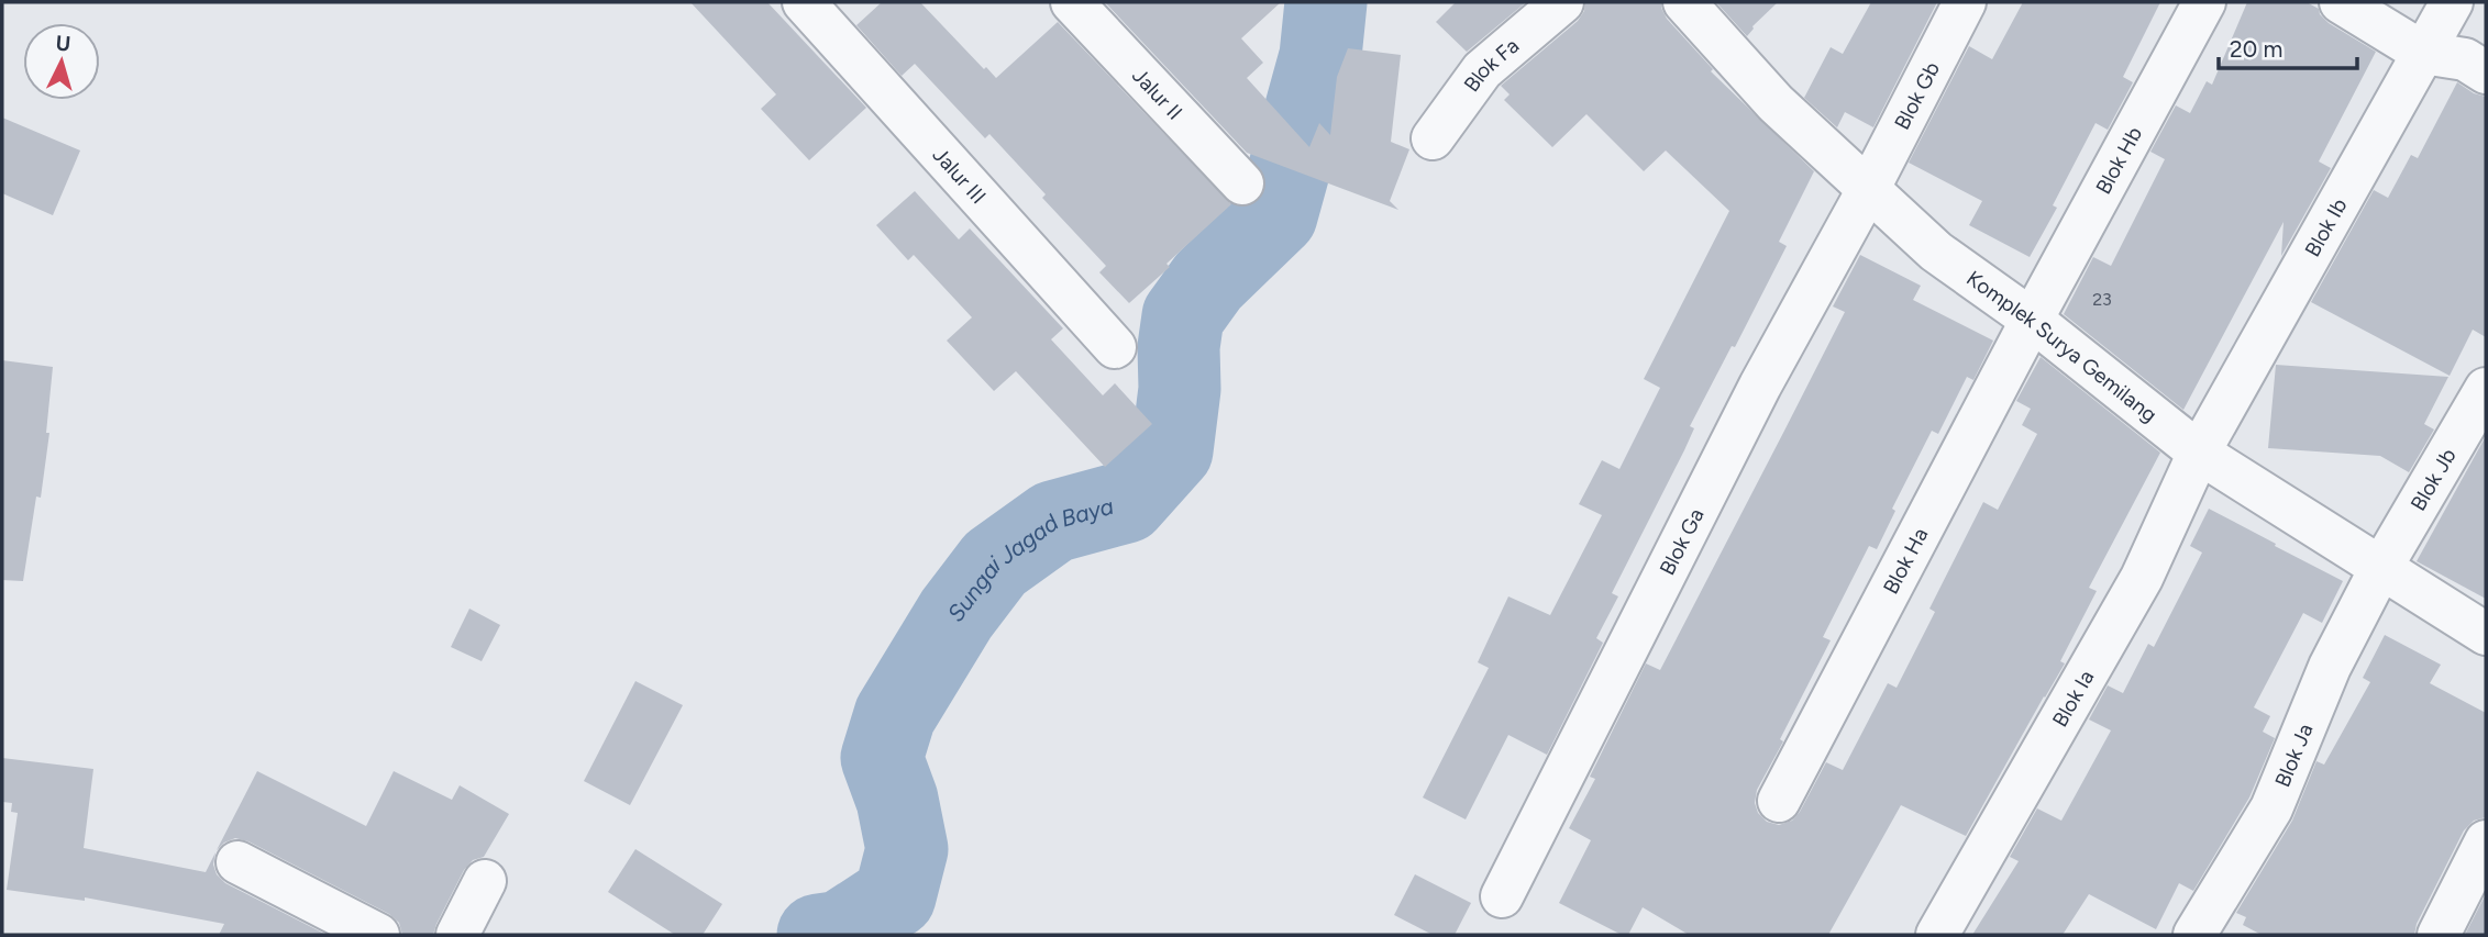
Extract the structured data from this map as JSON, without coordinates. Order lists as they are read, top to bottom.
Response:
{
  "streets": {
    "street": [
      "Blok Fa",
      "Jalur II",
      "Blok Gb",
      "Blok Hb",
      "Jalur III",
      "Blok Ib",
      "Komplek Surya Gemilang",
      "Blok Jb",
      "Blok Ga",
      "Blok Ha",
      "Blok Ia",
      "Blok Ja"
    ]
  },
  "crossings": [
    ["Blok Gb", "Komplek Surya Gemilang"],
    ["Blok Gb", "Blok Ga"],
    ["Blok Hb", "Komplek Surya Gemilang"],
    ["Blok Hb", "Blok Ha"],
    ["Blok Ib", "Komplek Surya Gemilang"],
    ["Blok Ib", "Blok Ia"],
    ["Komplek Surya Gemilang", "Blok Jb"],
    ["Komplek Surya Gemilang", "Blok Ga"],
    ["Komplek Surya Gemilang", "Blok Ha"],
    ["Komplek Surya Gemilang", "Blok Ia"],
    ["Komplek Surya Gemilang", "Blok Ja"],
    ["Blok Jb", "Blok Ja"]
  ],
  "water": ["Sungai Jagad Baya"],
  "house_numbers": ["23"],
  "scale_bar": "20 m",
  "north": "top"
}
